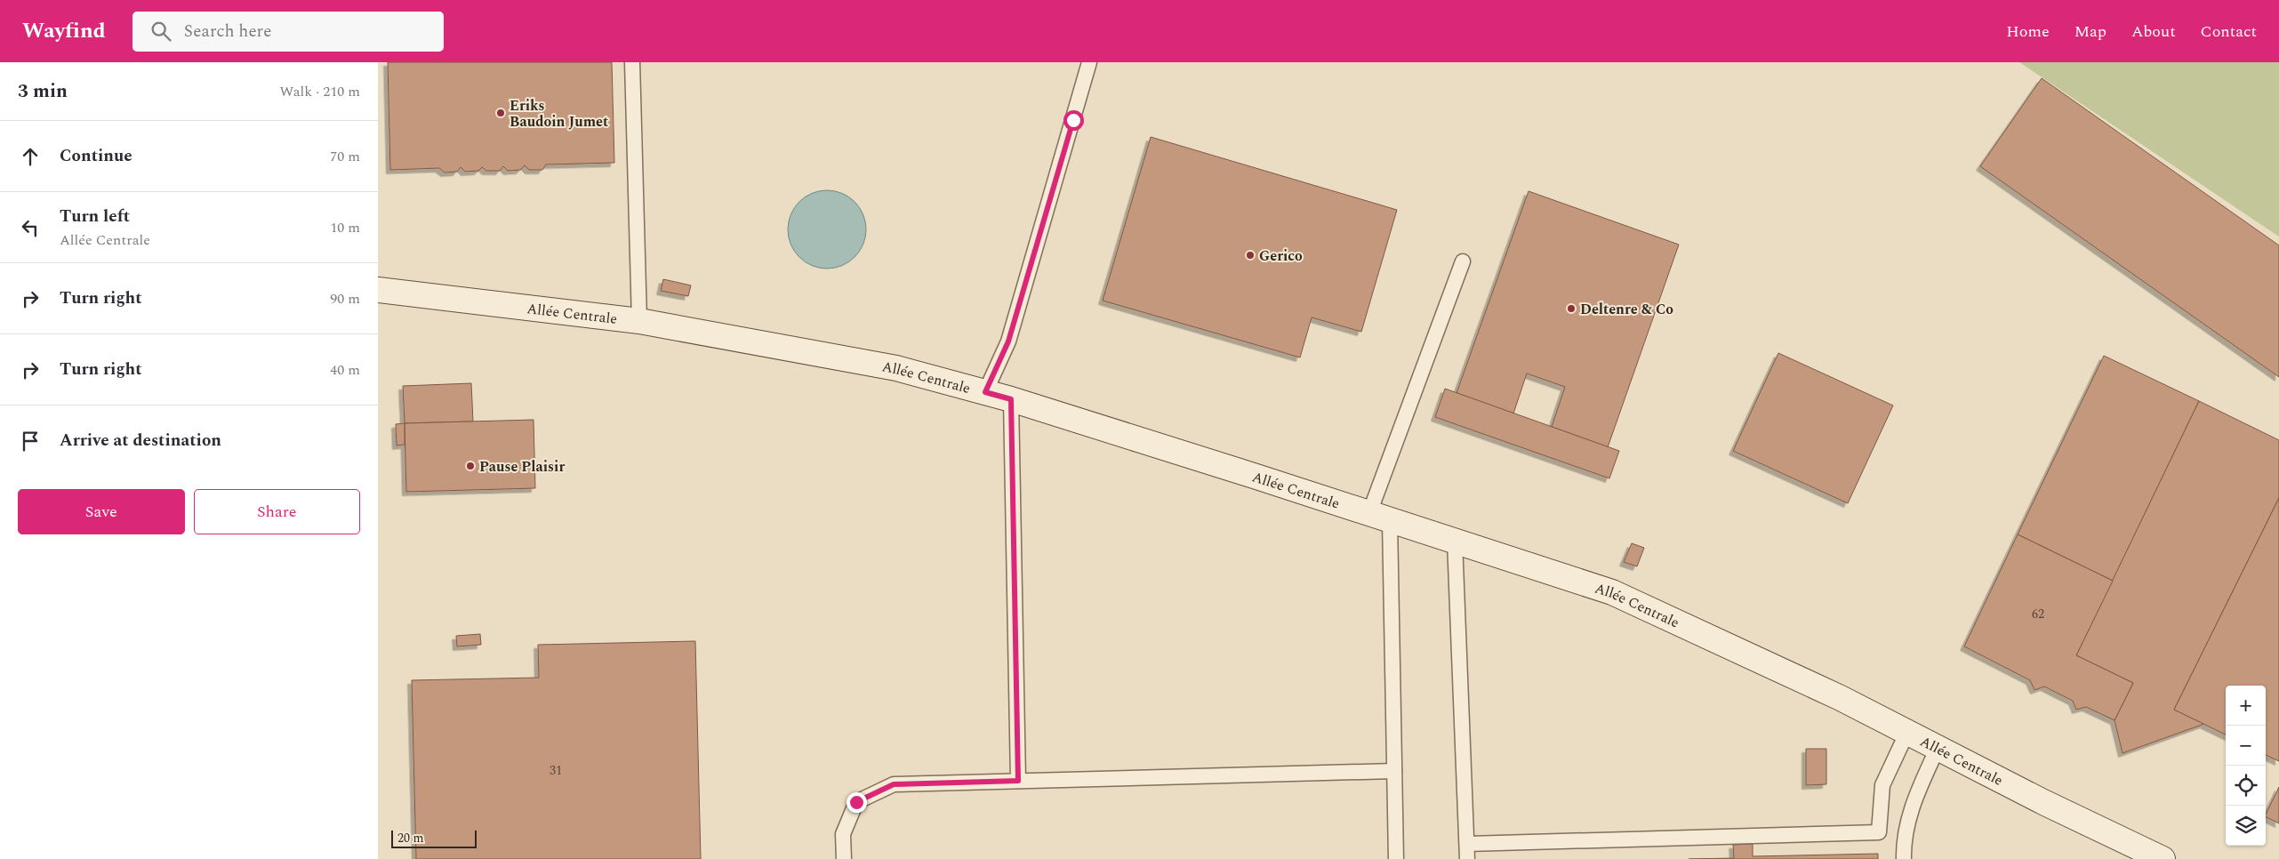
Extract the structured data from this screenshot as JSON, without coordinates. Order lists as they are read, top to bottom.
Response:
{
  "streets": {
    "street": ["Allée Centrale"]
  },
  "places": [
    "Eriks Baudoin Jumet",
    "Gerico",
    "Deltenre & Co",
    "Pause Plaisir"
  ],
  "house_numbers": ["62", "31"],
  "scale_bar": "20 m",
  "page": {
    "header": "Wayfind",
    "search": "Search here",
    "nav": [
      "Home",
      "Map",
      "About",
      "Contact"
    ],
    "heading": ["3 min", "Walk · 210 m"],
    "list": [
      ["Continue", "70 m"],
      ["Turn left", "Allée Centrale", "10 m"],
      ["Turn right", "90 m"],
      ["Turn right", "40 m"],
      "Arrive at destination"
    ],
    "buttons": ["Save", "Share"],
    "map_buttons": ["+", "−"],
    "scale": "20 m"
  }
}
